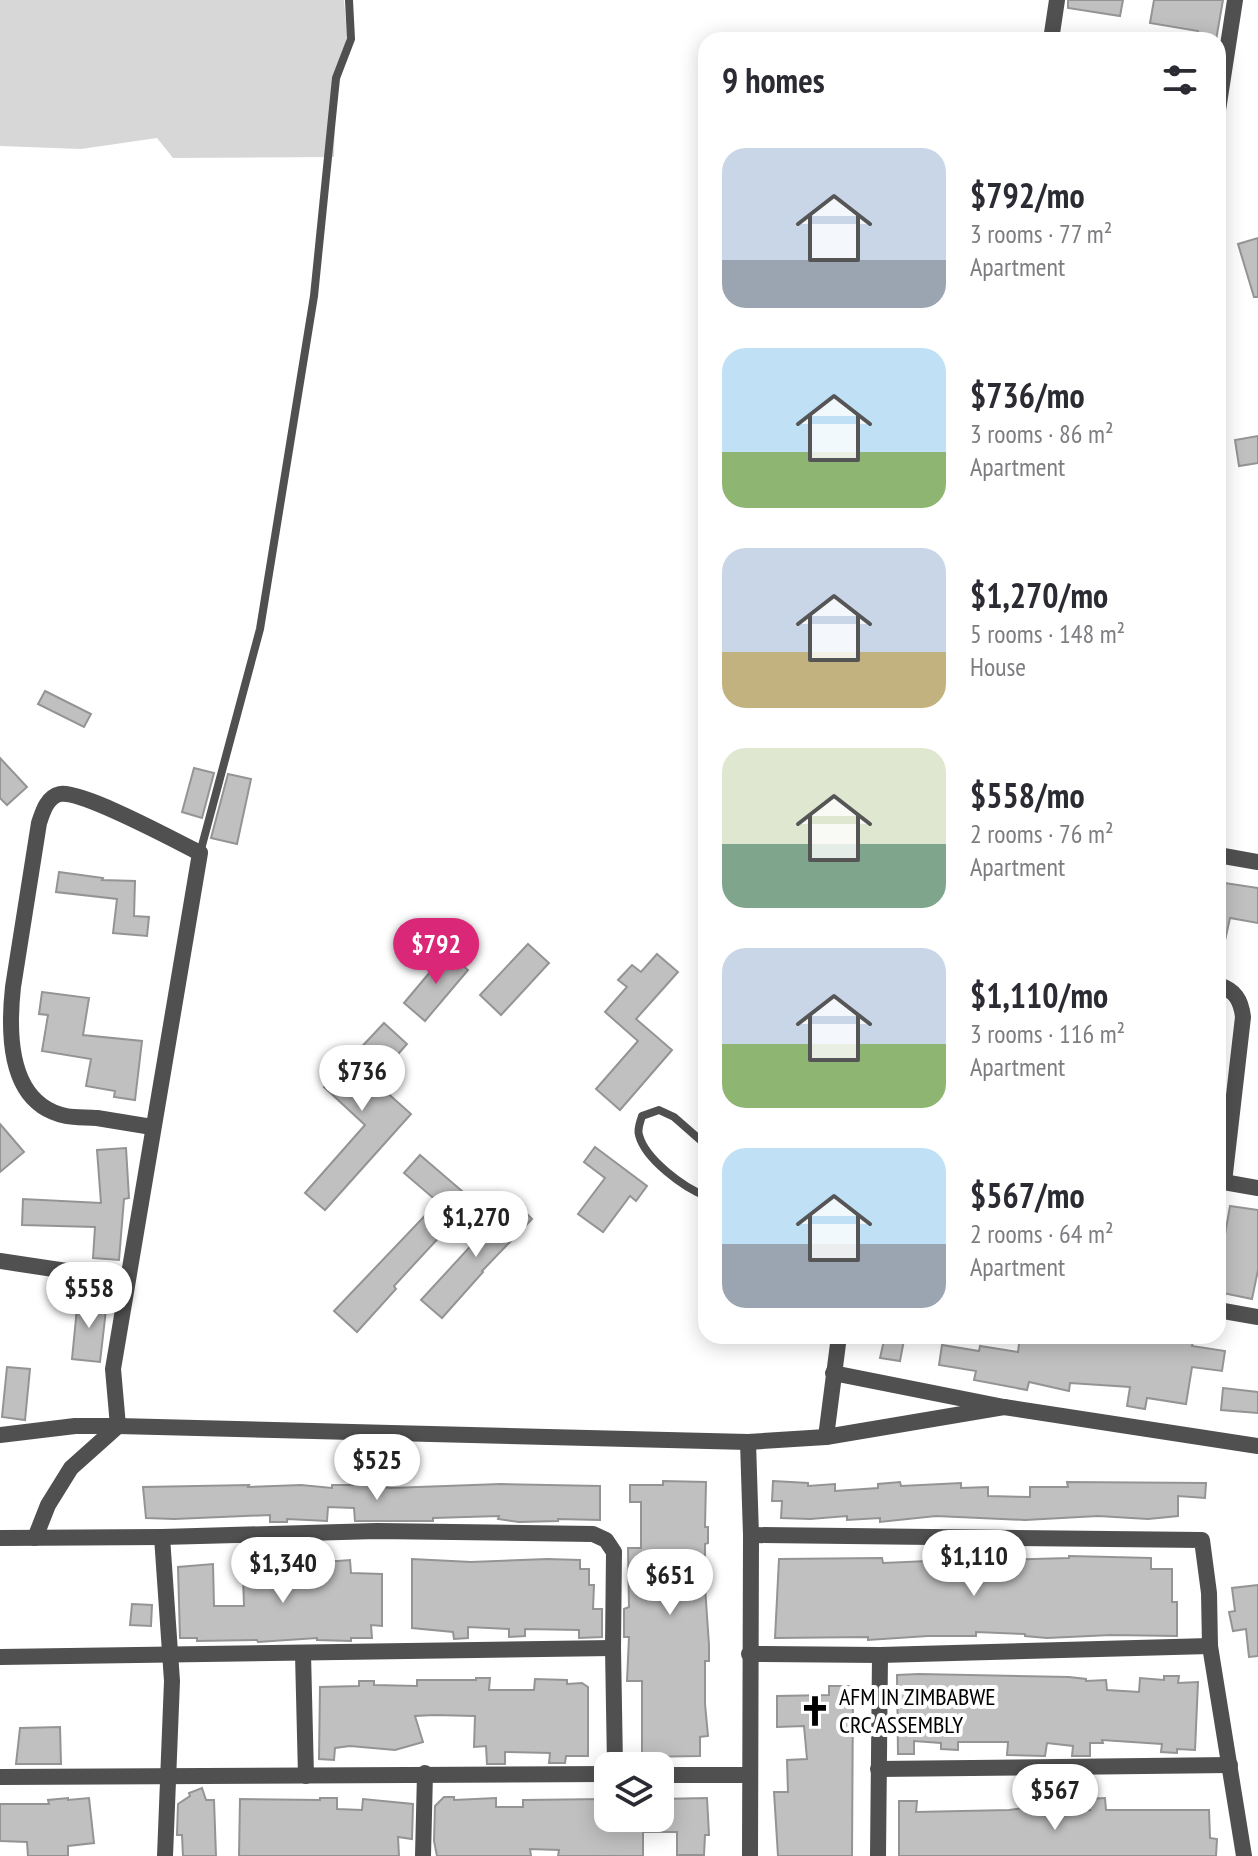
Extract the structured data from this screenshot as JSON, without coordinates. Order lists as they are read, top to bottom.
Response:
{
  "places": {
    "church": ["AFM IN ZIMBABWE CRC ASSEMBLY"]
  },
  "page": {
    "heading": "9 homes",
    "list": [
      {
        "name": "$792/mo",
        "note": "3 rooms · 77 m² · Apartment"
      },
      {
        "name": "$736/mo",
        "note": "3 rooms · 86 m² · Apartment"
      },
      {
        "name": "$1,270/mo",
        "note": "5 rooms · 148 m² · House"
      },
      {
        "name": "$558/mo",
        "note": "2 rooms · 76 m² · Apartment"
      },
      {
        "name": "$1,110/mo",
        "note": "3 rooms · 116 m² · Apartment"
      },
      {
        "name": "$567/mo",
        "note": "2 rooms · 64 m² · Apartment"
      }
    ],
    "price": [
      "$792",
      "$736",
      "$1,270",
      "$558",
      "$525",
      "$1,110",
      "$1,340",
      "$651",
      "$567"
    ]
  }
}
